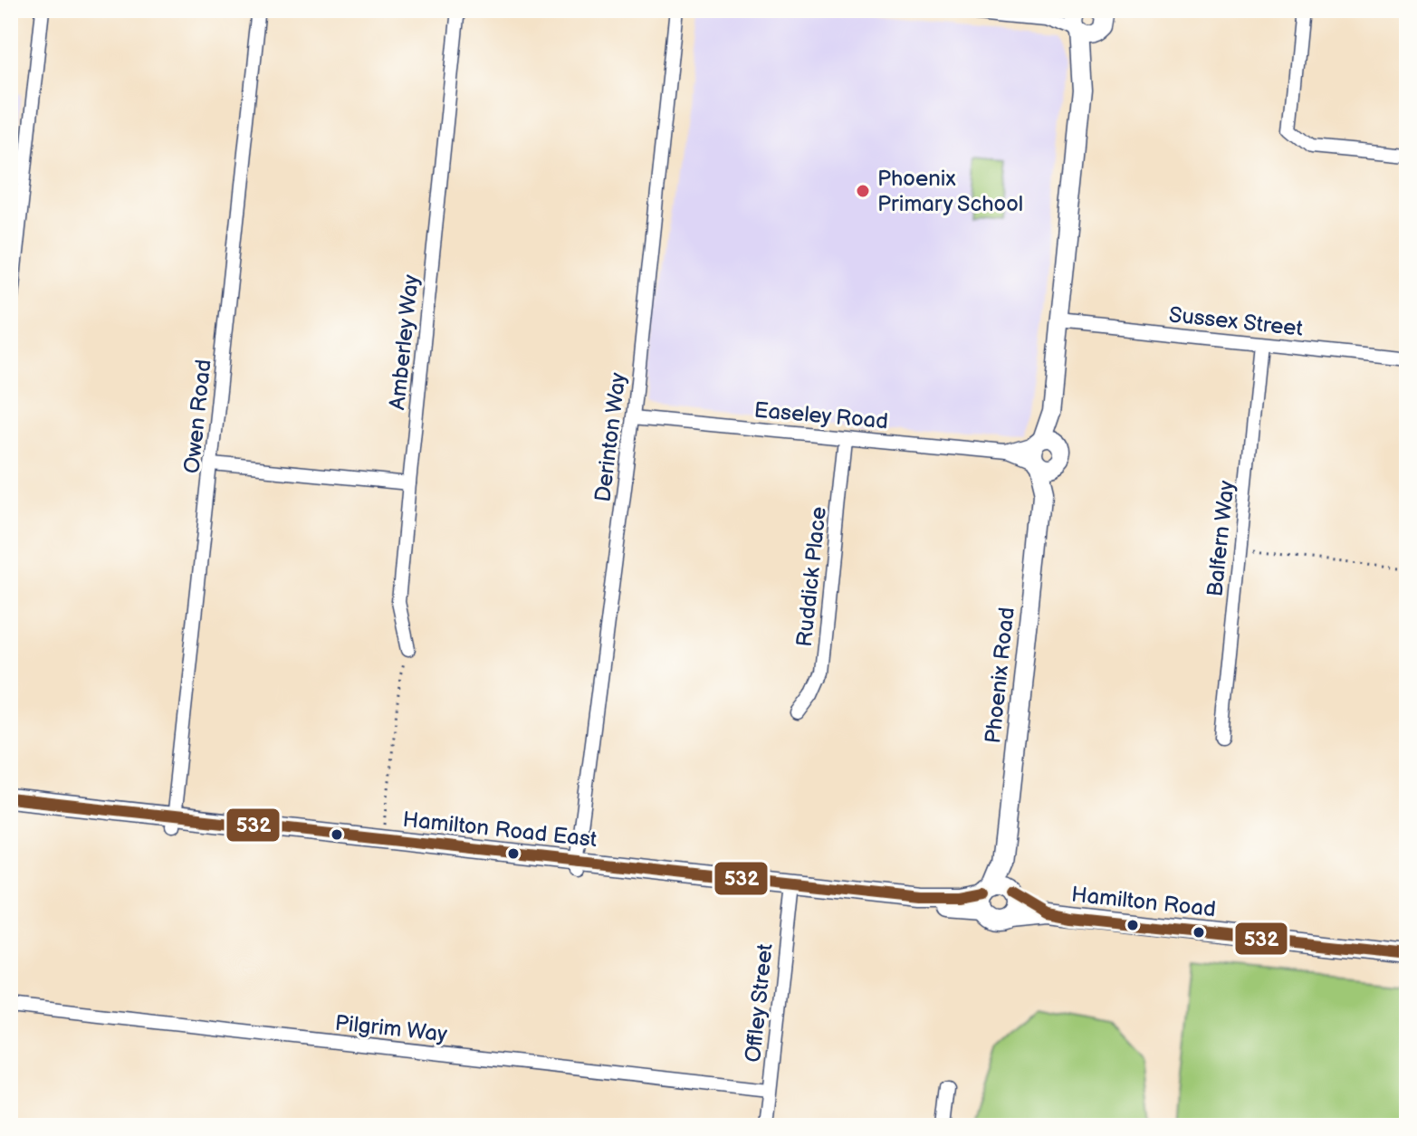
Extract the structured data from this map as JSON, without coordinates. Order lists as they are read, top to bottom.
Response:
{
  "streets": {
    "main road": ["Phoenix Road", "Hamilton Road East", "Hamilton Road"],
    "street": [
      "Sussex Street",
      "Amberley Way",
      "Easeley Road",
      "Owen Road",
      "Derinton Way",
      "Balfern Way",
      "Ruddick Place",
      "Offley Street",
      "Pilgrim Way"
    ]
  },
  "crossings": [
    ["Sussex Street", "Balfern Way"],
    ["Easeley Road", "Derinton Way"],
    ["Easeley Road", "Ruddick Place"],
    ["Easeley Road", "Phoenix Road"],
    ["Owen Road", "Hamilton Road East"],
    ["Derinton Way", "Hamilton Road East"],
    ["Phoenix Road", "Hamilton Road East"],
    ["Phoenix Road", "Hamilton Road"],
    ["Hamilton Road East", "Hamilton Road"],
    ["Hamilton Road East", "Offley Street"],
    ["Offley Street", "Pilgrim Way"]
  ],
  "places": ["Phoenix Primary School"],
  "lines": ["transit line 532"]
}
